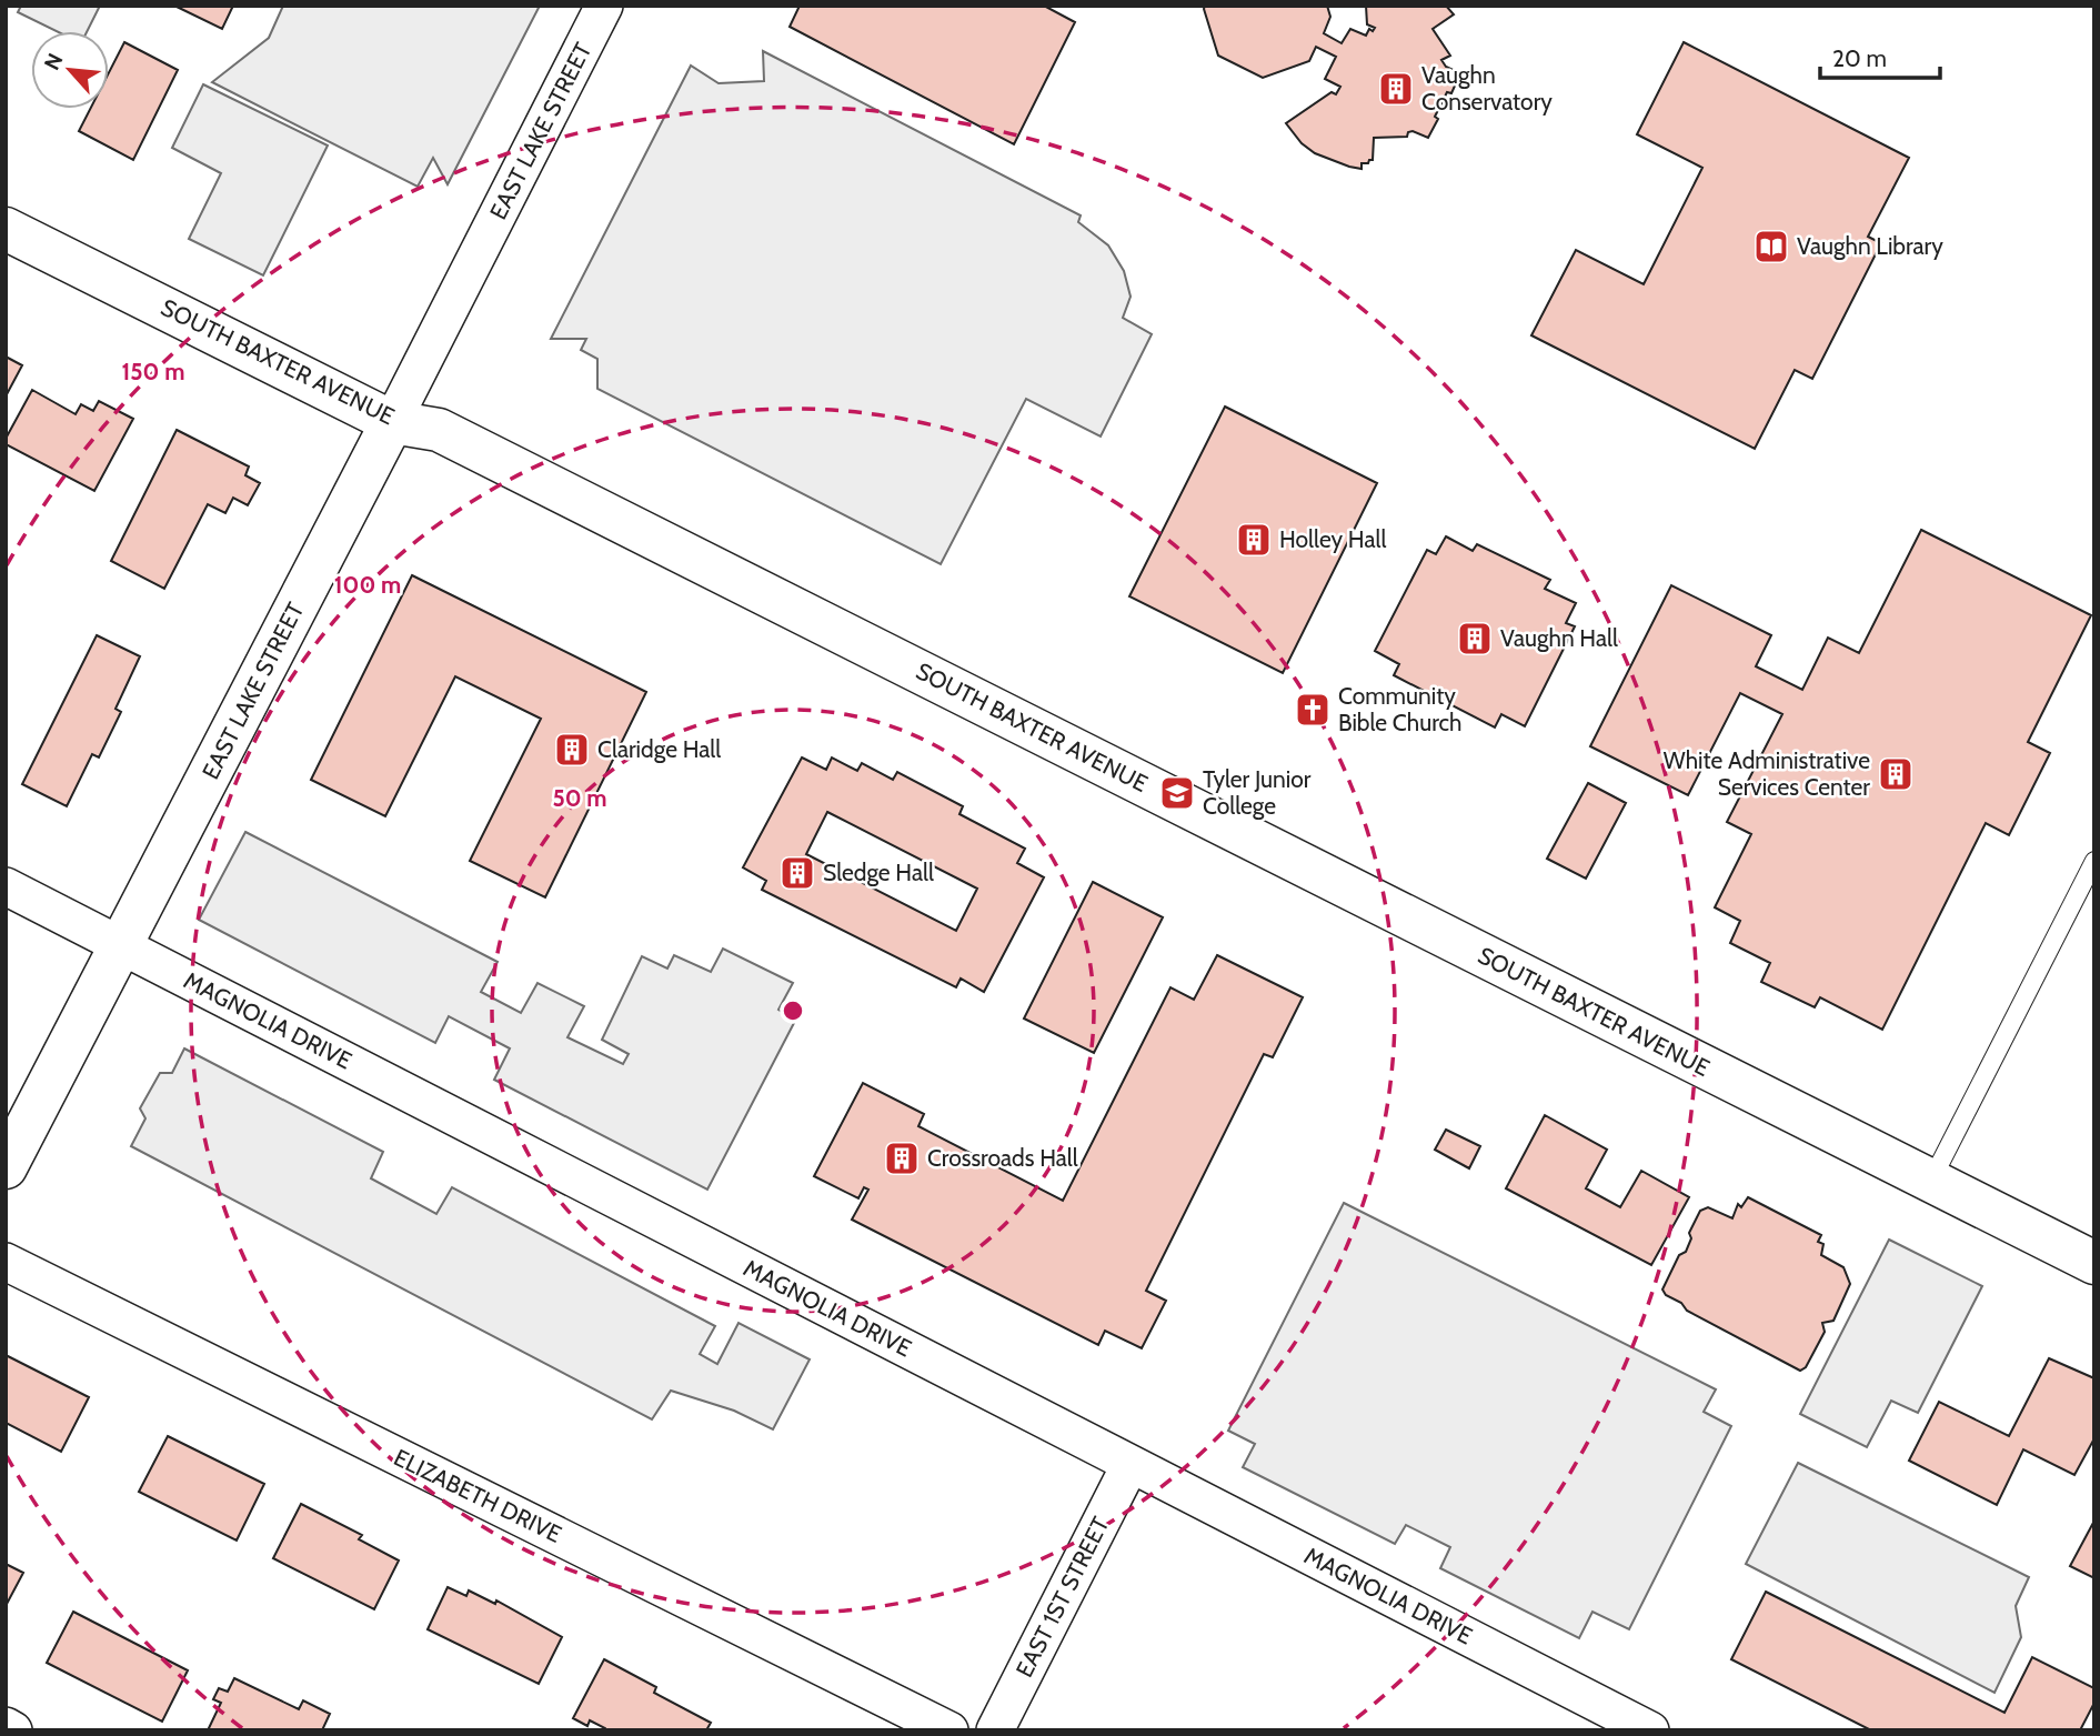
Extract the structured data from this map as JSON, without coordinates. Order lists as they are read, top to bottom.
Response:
{
  "streets": {
    "street": [
      "EAST LAKE STREET",
      "SOUTH BAXTER AVENUE",
      "MAGNOLIA DRIVE",
      "ELIZABETH DRIVE",
      "EAST 1ST STREET"
    ]
  },
  "crossings": [
    ["EAST LAKE STREET", "SOUTH BAXTER AVENUE"],
    ["EAST LAKE STREET", "MAGNOLIA DRIVE"],
    ["MAGNOLIA DRIVE", "EAST 1ST STREET"]
  ],
  "places": {
    "building": [
      "Vaughn Conservatory",
      "Holley Hall",
      "Vaughn Hall",
      "Claridge Hall",
      "White Administrative Services Center",
      "Sledge Hall",
      "Crossroads Hall"
    ],
    "library": ["Vaughn Library"],
    "church": ["Community Bible Church"],
    "school or university": ["Tyler Junior College"]
  },
  "scale_bar": "20 m",
  "north": "top left",
  "rings": ["150 m", "100 m", "50 m"]
}
